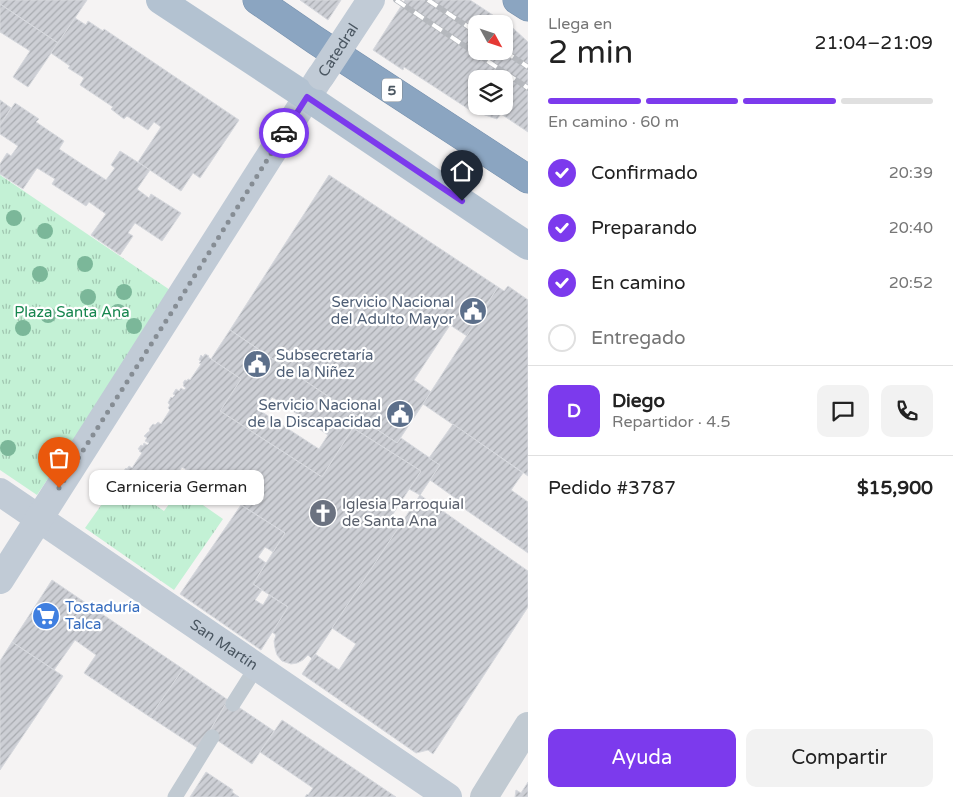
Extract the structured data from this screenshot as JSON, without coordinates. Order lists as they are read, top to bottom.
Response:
{
  "streets": {
    "highway": ["5"],
    "main road": ["Catedral", "San Martín"]
  },
  "crossings": [
    ["Catedral", "San Martín"]
  ],
  "parks": ["Plaza Santa Ana"],
  "places": {
    "public building": ["Servicio Nacional del Adulto Mayor", "Subsecretaría de la Niñez", "Servicio Nacional de la Discapacidad"],
    "other": ["Carniceria German"],
    "church": ["Iglesia Parroquial de Santa Ana"],
    "supermarket": ["Tostaduría Talca"]
  },
  "north": "bottom right",
  "page": {
    "heading": ["2 min", "Llega en", "21:04–21:09"],
    "panel": [
      "Diego",
      "Repartidor · 4.5",
      "Pedido #3787",
      "$15,900"
    ],
    "bar": "En camino · 60 m",
    "list": [
      ["Confirmado", "20:39"],
      ["Preparando", "20:40"],
      ["En camino", "20:52"],
      "Entregado"
    ],
    "round": "D",
    "bubble": "Carniceria German",
    "buttons": ["Ayuda", "Compartir"]
  }
}
